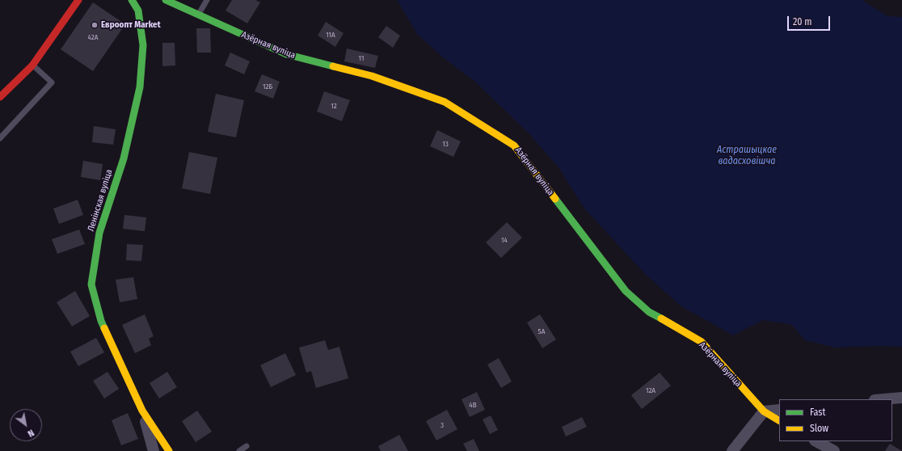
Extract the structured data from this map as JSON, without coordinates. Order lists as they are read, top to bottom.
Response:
{
  "streets": {
    "street": ["Азёрная вуліца", "Ленінская вуліца"]
  },
  "water": ["Астрашыцкае вадасховішча"],
  "places": ["Евроопт Market"],
  "house_numbers": [
    "11А",
    "42А",
    "11",
    "12Б",
    "12",
    "13",
    "14",
    "5А",
    "12А",
    "4В",
    "3"
  ],
  "legend": ["Fast", "Slow"],
  "scale_bar": "20 m",
  "north": "bottom right"
}
